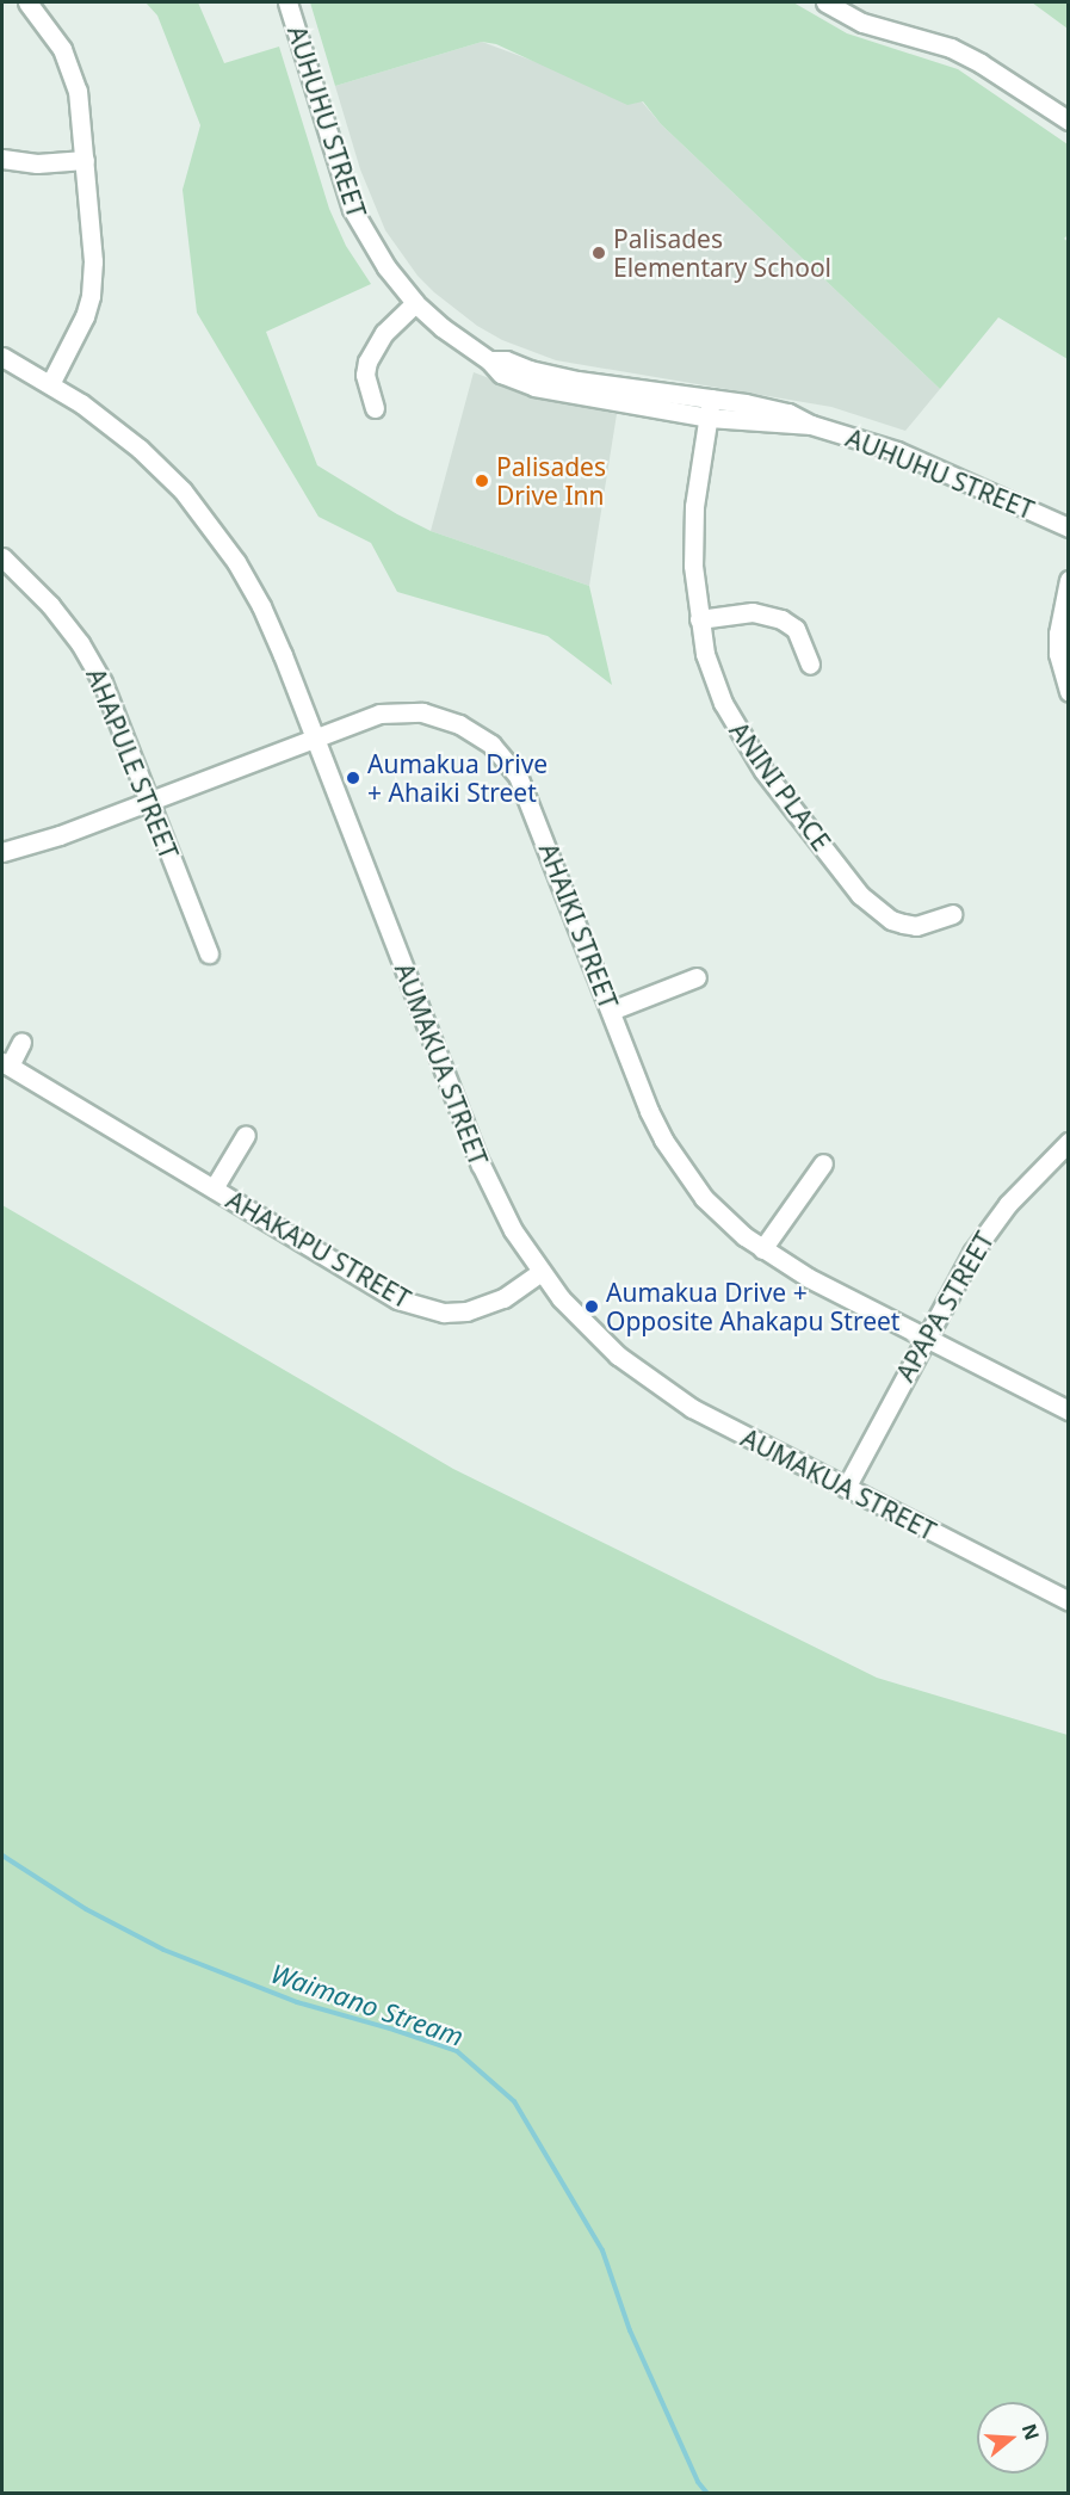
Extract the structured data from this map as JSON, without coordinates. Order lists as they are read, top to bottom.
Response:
{
  "streets": {
    "street": [
      "AUHUHU STREET",
      "AHAPULE STREET",
      "ANINI PLACE",
      "AHAIKI STREET",
      "AUMAKUA STREET",
      "AHAKAPU STREET",
      "APAPA STREET"
    ]
  },
  "crossings": [
    ["AUHUHU STREET", "ANINI PLACE"],
    ["AHAPULE STREET", "AHAIKI STREET"],
    ["AHAIKI STREET", "AUMAKUA STREET"],
    ["AHAIKI STREET", "APAPA STREET"],
    ["AUMAKUA STREET", "AHAKAPU STREET"],
    ["AUMAKUA STREET", "APAPA STREET"]
  ],
  "water": ["Waimano Stream"],
  "places": [
    "Palisades Elementary School",
    "Palisades Drive Inn",
    "Aumakua Drive + Ahaiki Street",
    "Aumakua Drive + Opposite Ahakapu Street"
  ],
  "north": "right"
}
